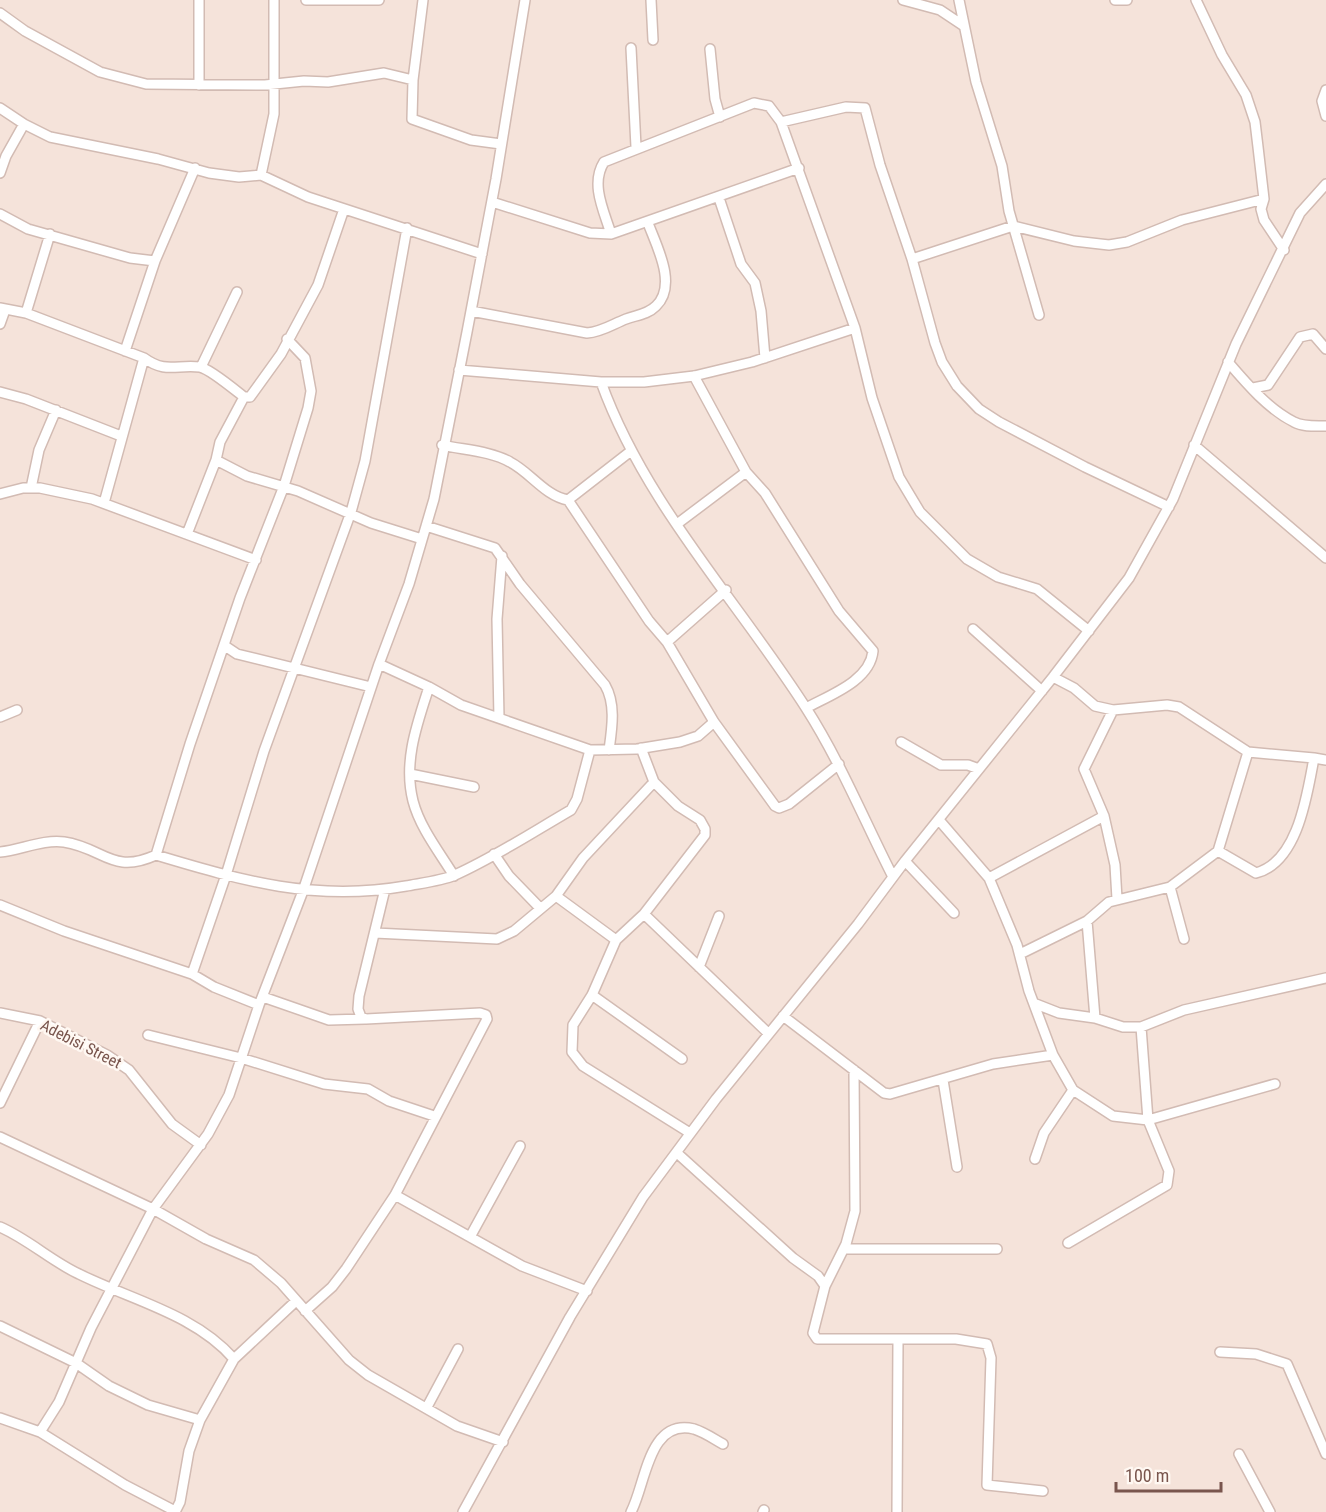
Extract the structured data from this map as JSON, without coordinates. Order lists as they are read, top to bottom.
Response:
{
  "streets": {
    "street": ["Adebisi Street"]
  },
  "scale_bar": "100 m"
}
